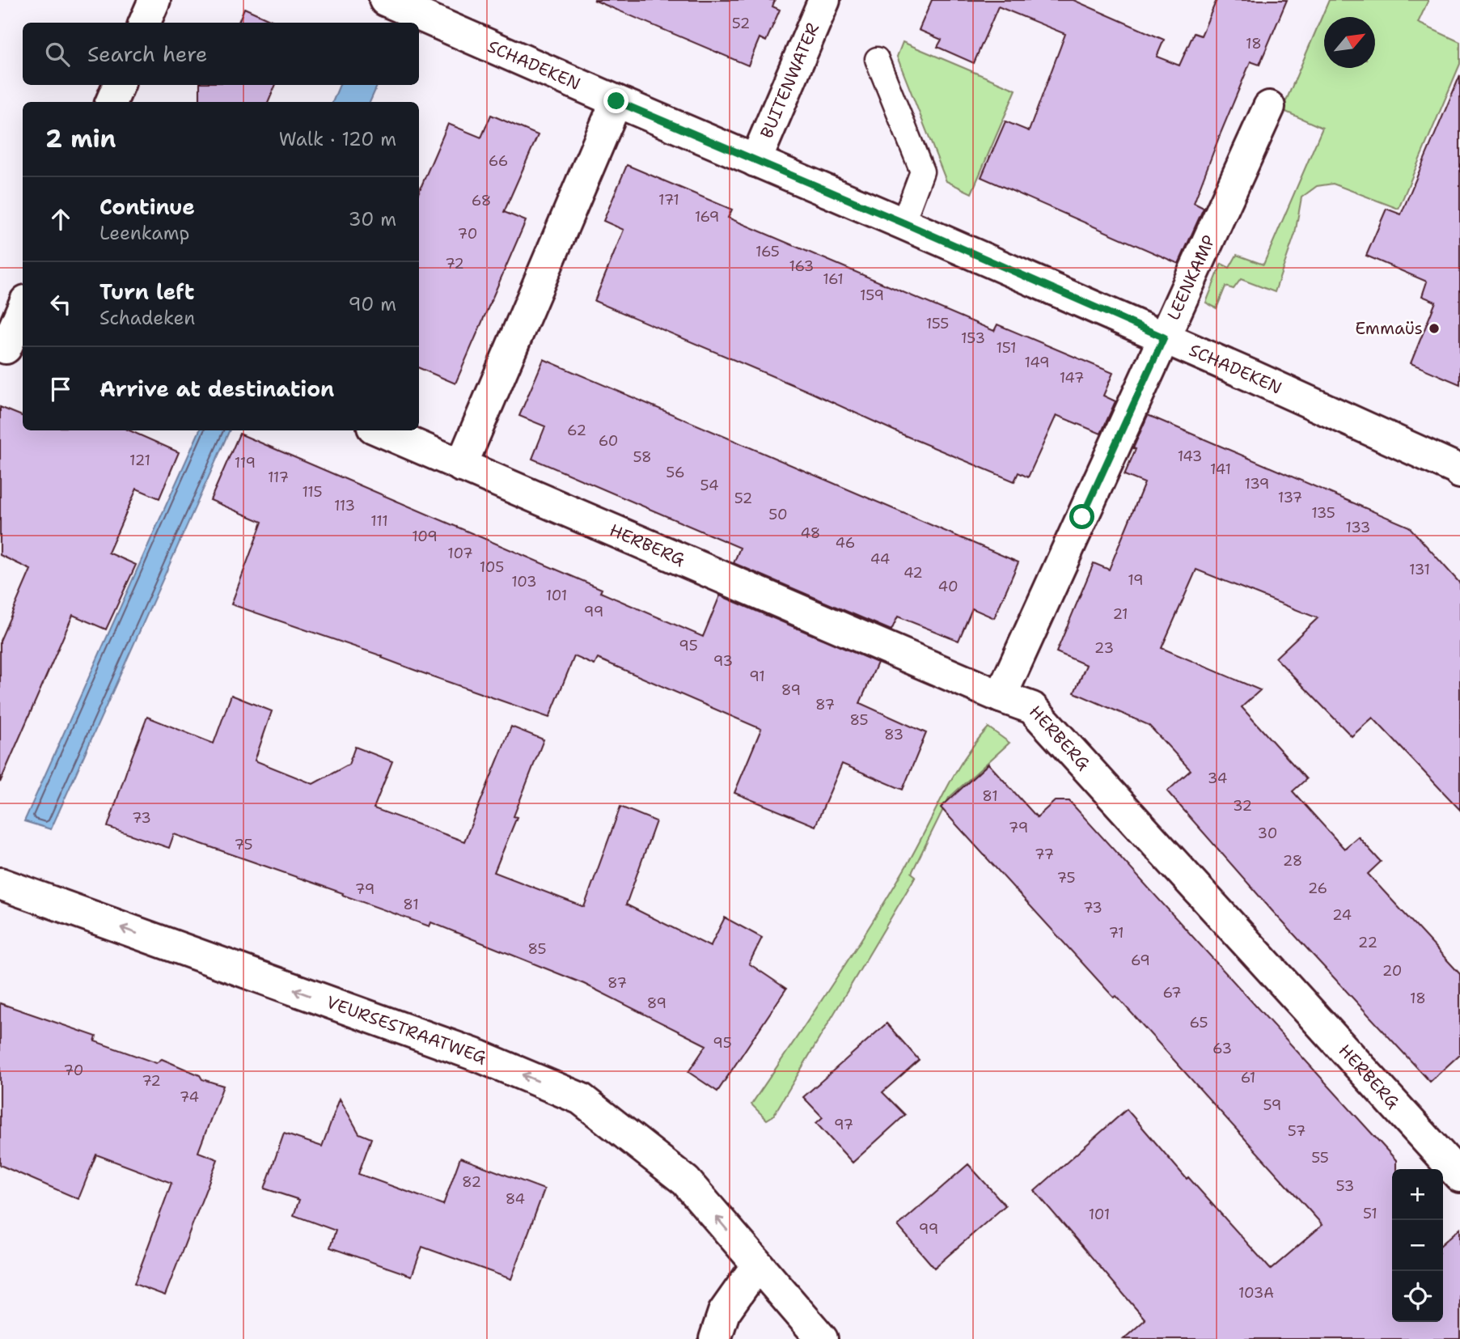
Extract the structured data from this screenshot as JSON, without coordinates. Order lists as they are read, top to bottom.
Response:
{
  "streets": {
    "street": [
      "SCHADEKEN",
      "BUITENWATER",
      "LEENKAMP",
      "HERBERG",
      "VEURSESTRAATWEG"
    ]
  },
  "crossings": [
    ["SCHADEKEN", "BUITENWATER"],
    ["SCHADEKEN", "LEENKAMP"],
    ["LEENKAMP", "HERBERG"]
  ],
  "one_way": ["VEURSESTRAATWEG"],
  "places": ["Emmaüs"],
  "house_numbers": [
    "52",
    "18",
    "66",
    "171",
    "68",
    "169",
    "70",
    "165",
    "72",
    "163",
    "161",
    "159",
    "155",
    "153",
    "151",
    "149",
    "147",
    "62",
    "60",
    "143",
    "58",
    "121",
    "119",
    "141",
    "56",
    "117",
    "139",
    "54",
    "115",
    "137",
    "52",
    "113",
    "135",
    "50",
    "111",
    "133",
    "48",
    "109",
    "46",
    "107",
    "44",
    "105",
    "131",
    "42",
    "19",
    "103",
    "40",
    "101",
    "99",
    "21",
    "95",
    "23",
    "93",
    "91",
    "89",
    "87",
    "85",
    "83",
    "34",
    "81",
    "32",
    "73",
    "79",
    "30",
    "75",
    "77",
    "28",
    "75",
    "26",
    "79",
    "81",
    "73",
    "24",
    "71",
    "22",
    "85",
    "69",
    "20",
    "87",
    "67",
    "18",
    "89",
    "65",
    "95",
    "63",
    "70",
    "61",
    "72",
    "74",
    "59",
    "97",
    "57",
    "55",
    "82",
    "53",
    "84",
    "51",
    "101",
    "99",
    "103A"
  ],
  "north": "top right",
  "page": {
    "search": "Search here",
    "heading": ["2 min", "Walk · 120 m"],
    "list": [
      ["Continue", "Leenkamp", "30 m"],
      ["Turn left", "Schadeken", "90 m"],
      "Arrive at destination"
    ],
    "map_buttons": ["+", "−"]
  }
}
